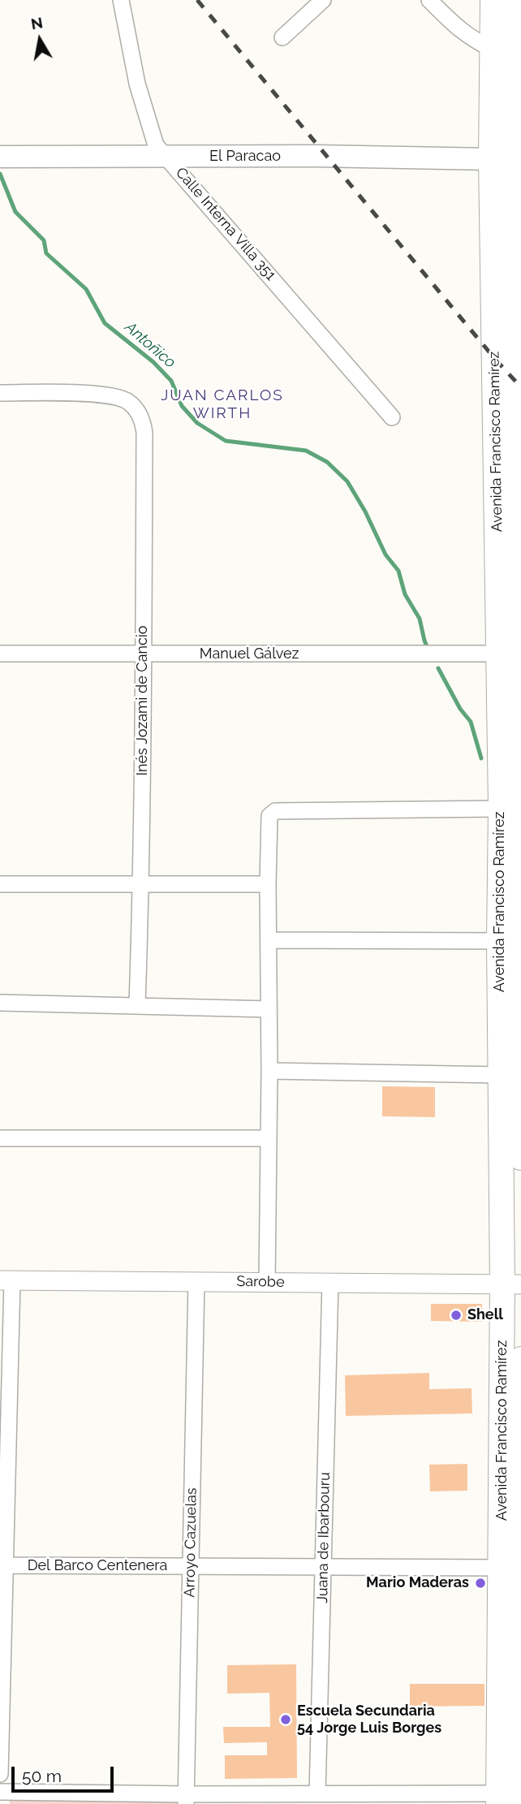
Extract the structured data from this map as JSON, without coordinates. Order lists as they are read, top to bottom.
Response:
{
  "streets": {
    "main road": ["El Paracao", "Avenida Francisco Ramírez"],
    "street": [
      "Calle Interna Villa 351",
      "Manuel Gálvez",
      "Inés Jozami de Cancio",
      "Sarobe",
      "Juana de Ibarbouru",
      "Arroyo Cazuelas",
      "Del Barco Centenera"
    ]
  },
  "crossings": [
    ["El Paracao", "Calle Interna Villa 351"],
    ["El Paracao", "Avenida Francisco Ramírez"],
    ["Avenida Francisco Ramírez", "Manuel Gálvez"],
    ["Avenida Francisco Ramírez", "Sarobe"],
    ["Avenida Francisco Ramírez", "Del Barco Centenera"],
    ["Manuel Gálvez", "Inés Jozami de Cancio"],
    ["Sarobe", "Juana de Ibarbouru"],
    ["Sarobe", "Arroyo Cazuelas"],
    ["Juana de Ibarbouru", "Del Barco Centenera"],
    ["Arroyo Cazuelas", "Del Barco Centenera"]
  ],
  "districts": ["JUAN CARLOS WIRTH"],
  "water": ["Antoñico"],
  "places": ["Shell", "Mario Maderas", "Escuela Secundaria 54 Jorge Luis Borges"],
  "scale_bar": "50 m",
  "north": "top"
}
